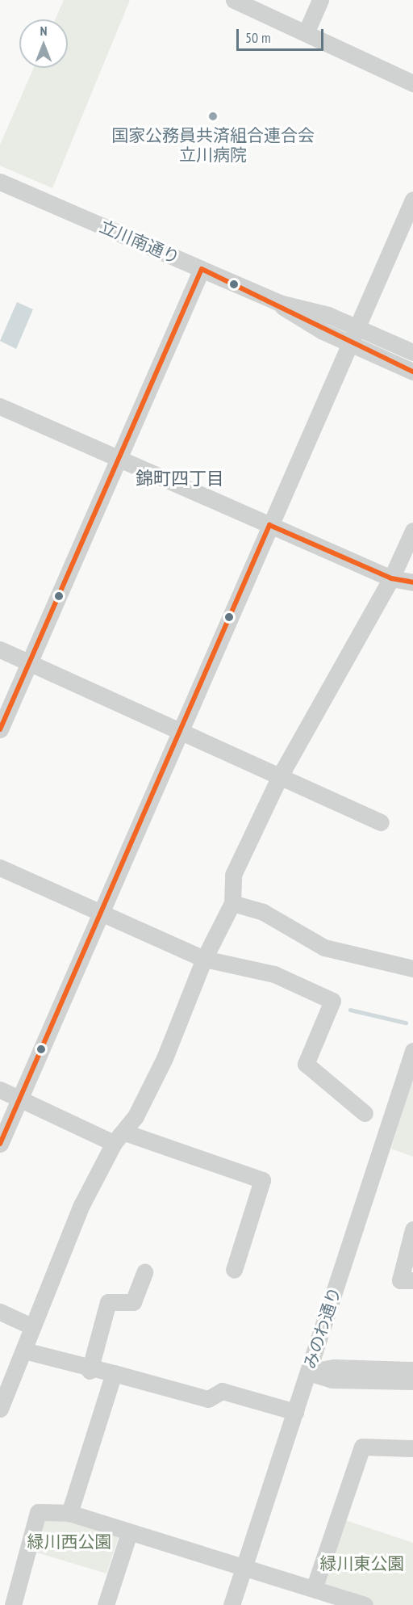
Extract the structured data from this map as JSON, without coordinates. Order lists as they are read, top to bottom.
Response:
{
  "streets": {
    "street": ["立川南通り", "みのわ通り"]
  },
  "districts": ["錦町四丁目"],
  "parks": ["緑川西公園", "緑川東公園"],
  "places": ["国家公務員共済組合連合会 立川病院"],
  "scale_bar": "50 m",
  "north": "top"
}
